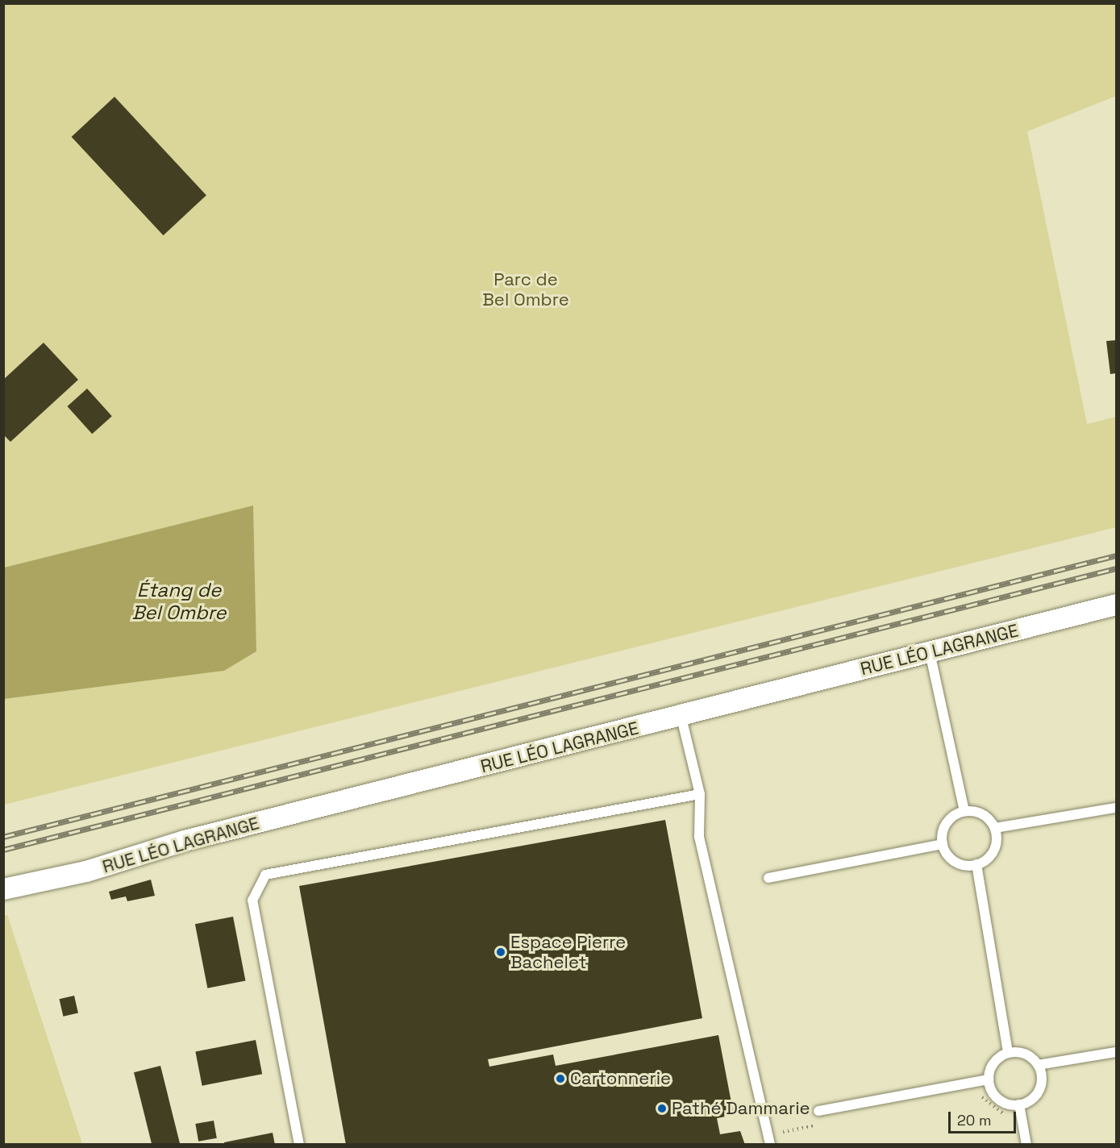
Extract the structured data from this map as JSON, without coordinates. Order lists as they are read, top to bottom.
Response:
{
  "streets": {
    "street": ["RUE LÉO LAGRANGE"]
  },
  "water": ["Étang de Bel Ombre"],
  "parks": ["Parc de Bel Ombre"],
  "places": ["Espace Pierre Bachelet", "Cartonnerie", "Pathé Dammarie"],
  "scale_bar": "20 m"
}
